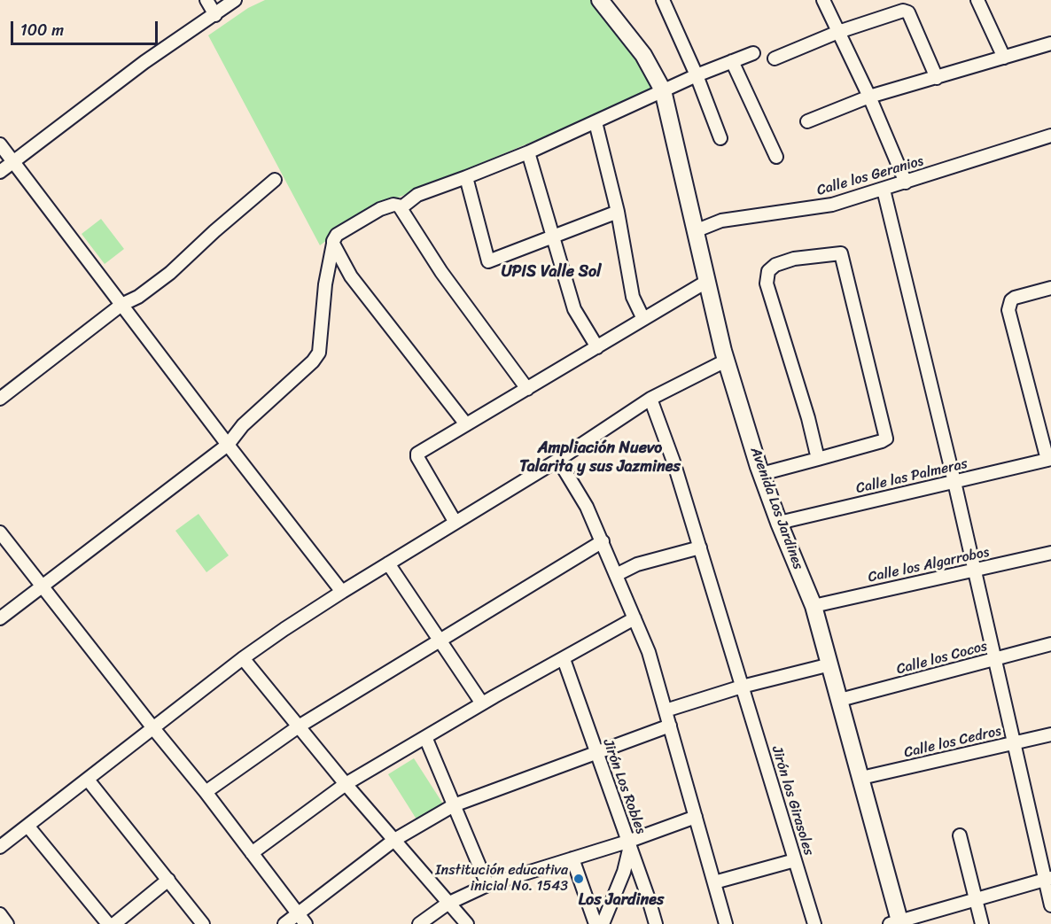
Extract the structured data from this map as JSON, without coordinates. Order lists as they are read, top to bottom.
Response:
{
  "streets": {
    "street": [
      "Calle los Geranios",
      "Calle las Palmeras",
      "Avenida Los Jardines",
      "Calle los Algarrobos",
      "Calle los Cocos",
      "Calle los Cedros",
      "Jirón Los Robles",
      "Jirón los Girasoles"
    ]
  },
  "crossings": [
    ["Calle los Geranios", "Avenida Los Jardines"],
    ["Calle las Palmeras", "Avenida Los Jardines"],
    ["Avenida Los Jardines", "Calle los Algarrobos"],
    ["Avenida Los Jardines", "Calle los Cocos"],
    ["Avenida Los Jardines", "Calle los Cedros"]
  ],
  "districts": ["UPIS Valle Sol", "Ampliación Nuevo Talarita y sus Jazmines", "Los Jardines"],
  "places": ["Institución educativa inicial No. 1543"],
  "scale_bar": "100 m"
}
